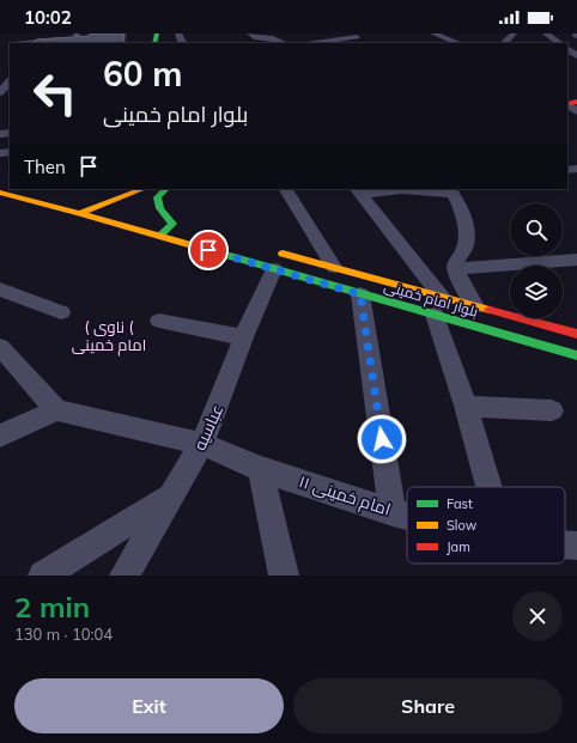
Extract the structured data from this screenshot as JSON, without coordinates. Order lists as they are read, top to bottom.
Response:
{
  "streets": {
    "main road": ["بلوار امام خمینی"],
    "street": ["عباسیه", "امام خمینی ۱۱"]
  },
  "crossings": [
    ["بلوار امام خمینی", "عباسیه"],
    ["عباسیه", "امام خمینی ۱۱"]
  ],
  "districts": ["( ناوی ( امام خمینی"],
  "legend": ["Fast", "Slow", "Jam"],
  "page": {
    "status": "10:02",
    "turn": ["60 m", "بلوار امام خمینی"],
    "then": "Then",
    "heading": ["2 min", "130 m · 10:04"],
    "buttons": ["Exit", "Share"]
  }
}
